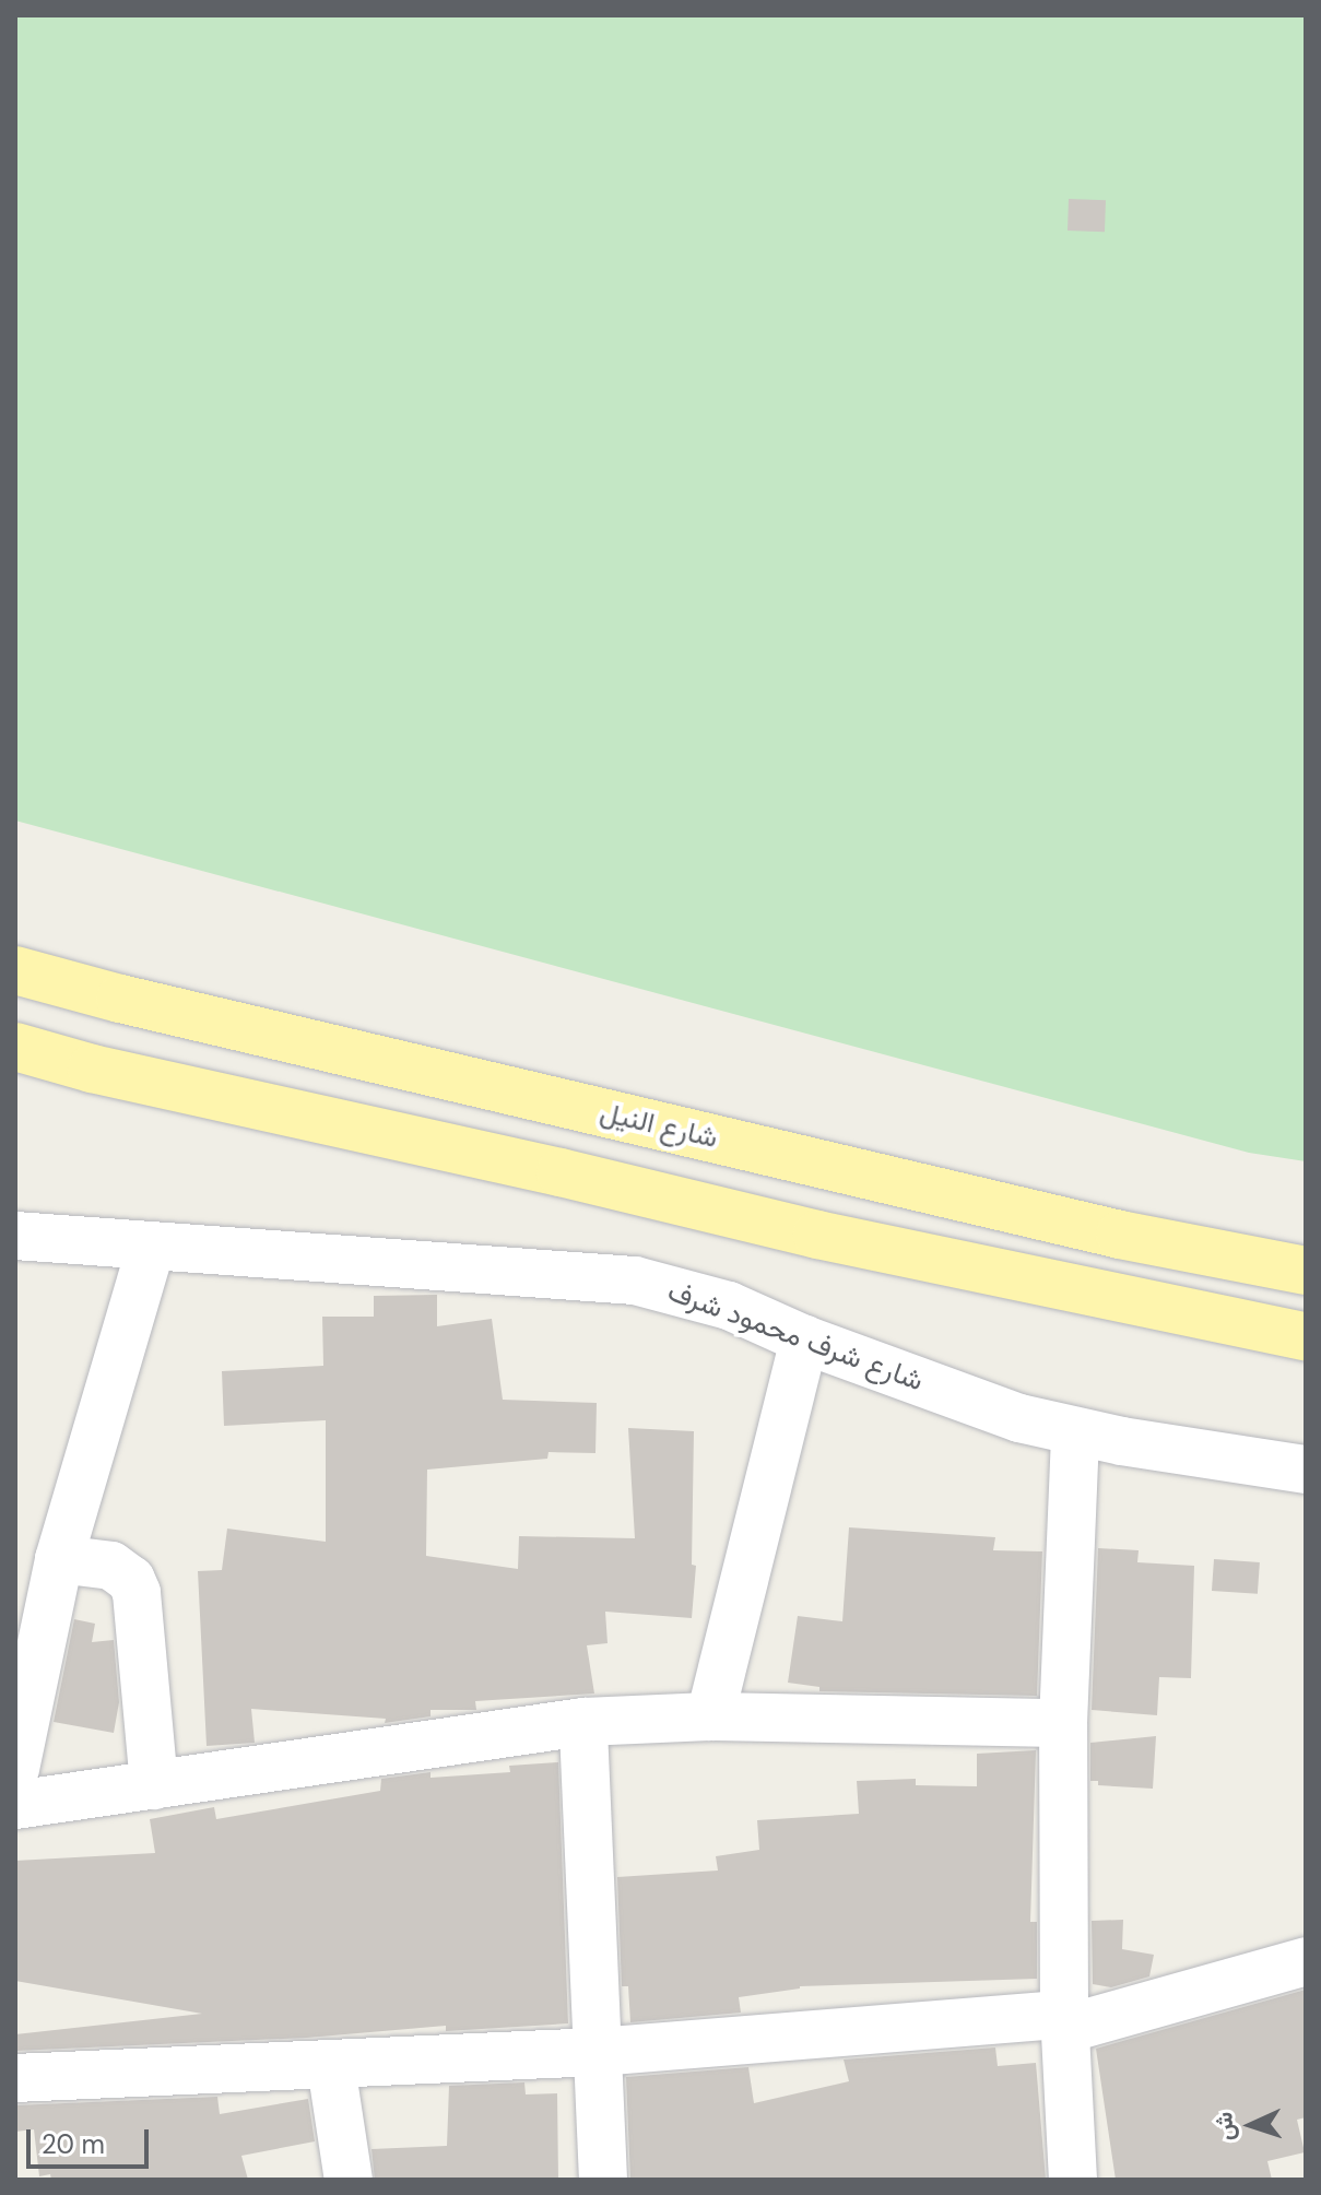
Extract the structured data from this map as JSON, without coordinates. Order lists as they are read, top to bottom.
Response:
{
  "streets": {
    "main road": ["شارع النيل"],
    "street": ["شارع شرف محمود شرف"]
  },
  "scale_bar": "20 m",
  "north": "left"
}
